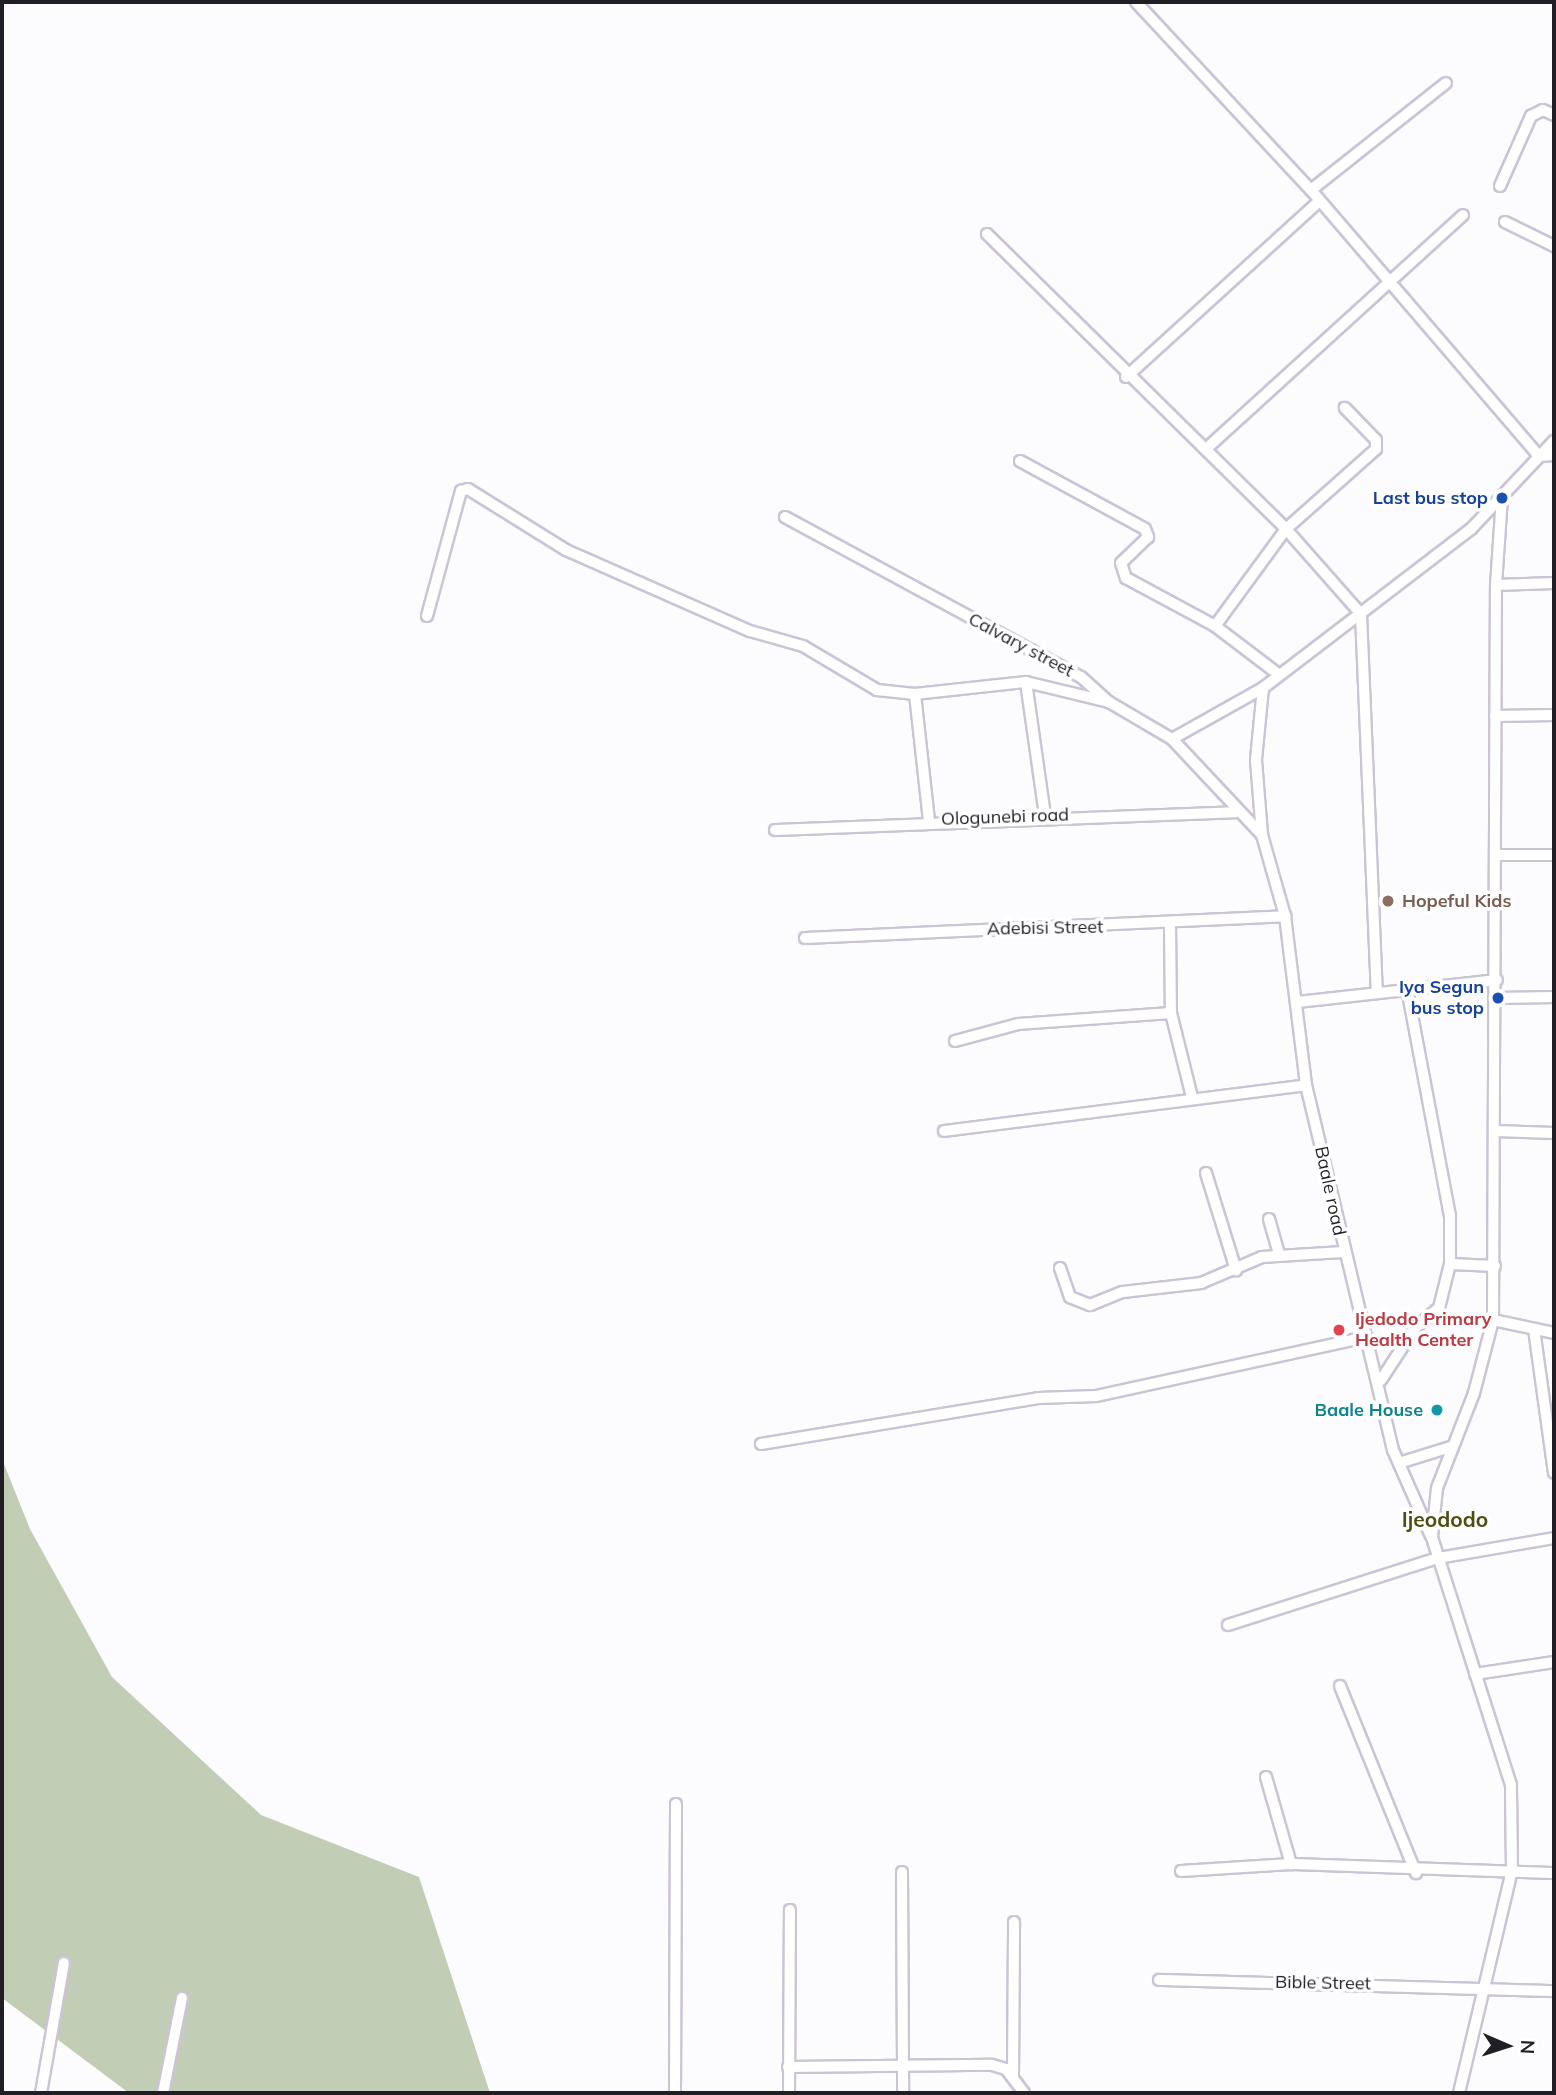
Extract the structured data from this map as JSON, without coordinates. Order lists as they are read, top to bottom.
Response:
{
  "streets": {
    "street": [
      "Calvary street",
      "Ologunebi road",
      "Adebisi Street",
      "Baale road",
      "Bible Street"
    ]
  },
  "crossings": [
    ["Calvary street", "Ologunebi road"],
    ["Calvary street", "Baale road"],
    ["Adebisi Street", "Baale road"],
    ["Baale road", "Bible Street"]
  ],
  "districts": ["Ijeododo"],
  "places": [
    "Last bus stop",
    "Hopeful Kids",
    "Iya Segun bus stop",
    "Ijedodo Primary Health Center",
    "Baale House"
  ],
  "north": "right"
}
